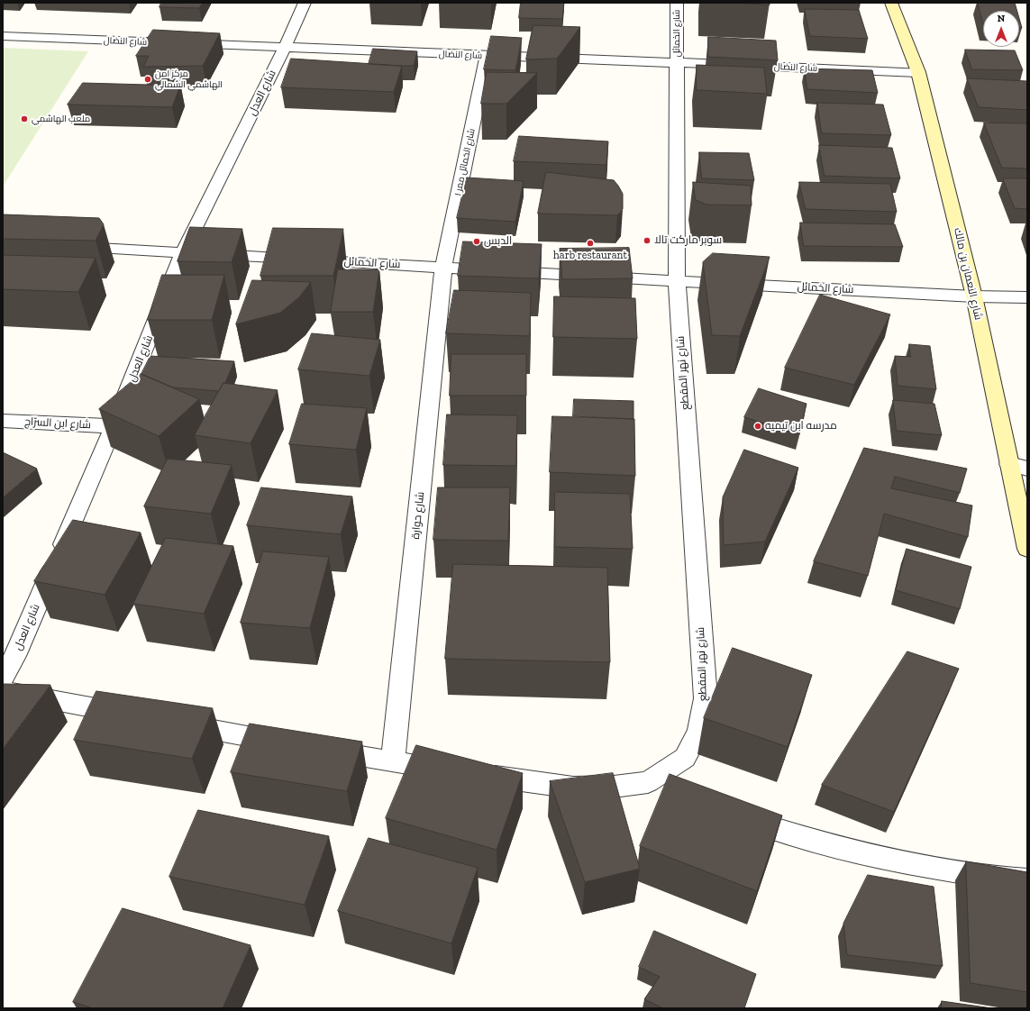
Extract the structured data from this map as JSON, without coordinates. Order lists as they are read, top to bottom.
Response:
{
  "streets": {
    "street": [
      "شارع الخمائل",
      "شارع النضال",
      "شارع العدل",
      "شارع الخمائل ممر ١",
      "شارع النعمان بن مالك",
      "شارع نهر المقطع",
      "شارع ابن السرّاج",
      "شارع حوارة"
    ]
  },
  "crossings": [
    ["شارع الخمائل", "شارع النضال"],
    ["شارع الخمائل", "شارع العدل"],
    ["شارع الخمائل", "شارع الخمائل ممر ١"],
    ["شارع الخمائل", "شارع النعمان بن مالك"],
    ["شارع الخمائل", "شارع نهر المقطع"],
    ["شارع الخمائل", "شارع حوارة"],
    ["شارع النضال", "شارع العدل"],
    ["شارع النضال", "شارع الخمائل ممر ١"],
    ["شارع النضال", "شارع النعمان بن مالك"],
    ["شارع العدل", "شارع ابن السرّاج"],
    ["شارع الخمائل ممر ١", "شارع حوارة"],
    ["شارع نهر المقطع", "شارع حوارة"]
  ],
  "places": [
    "مركز امن الهاشمي الشمالي",
    "ملعب الهاشمي",
    "سوبر ماركت تالا",
    "الدبس",
    "harb restaurant",
    "مدرسه ابن تيميه"
  ],
  "north": "top"
}
